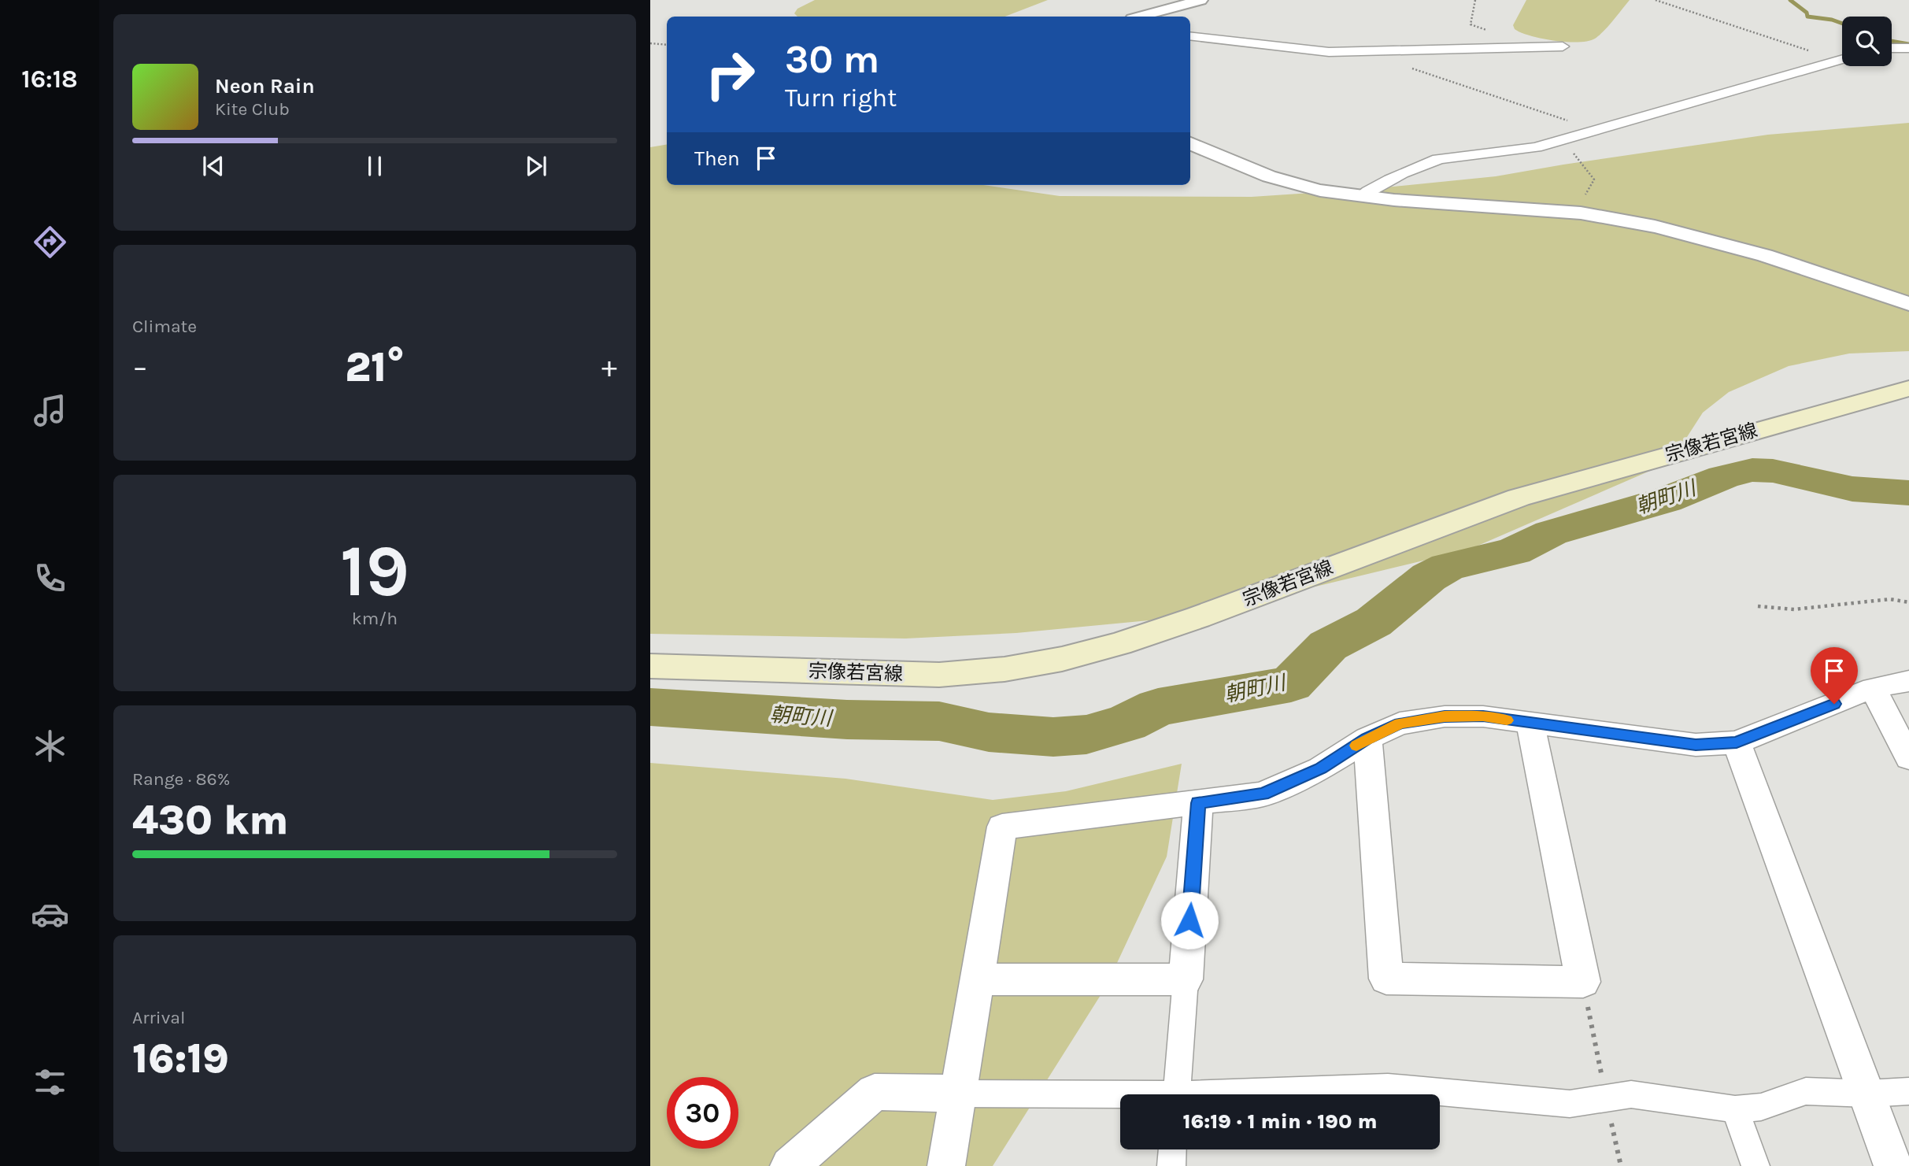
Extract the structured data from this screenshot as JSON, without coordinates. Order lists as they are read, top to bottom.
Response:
{
  "streets": {
    "main road": ["宗像若宮線"]
  },
  "water": ["朝町川"],
  "page": {
    "tabs": "16:18",
    "turn": ["30 m", "Turn right"],
    "song": ["Neon Rain", "Kite Club"],
    "then": "Then",
    "tile": [
      "Climate",
      ["19", "km/h"],
      ["Range · 86%", "430 km"],
      ["Arrival", "16:19"]
    ],
    "heat": ["−", "21°", "+"],
    "limit": "30",
    "trip": "16:19 · 1 min · 190 m"
  }
}
